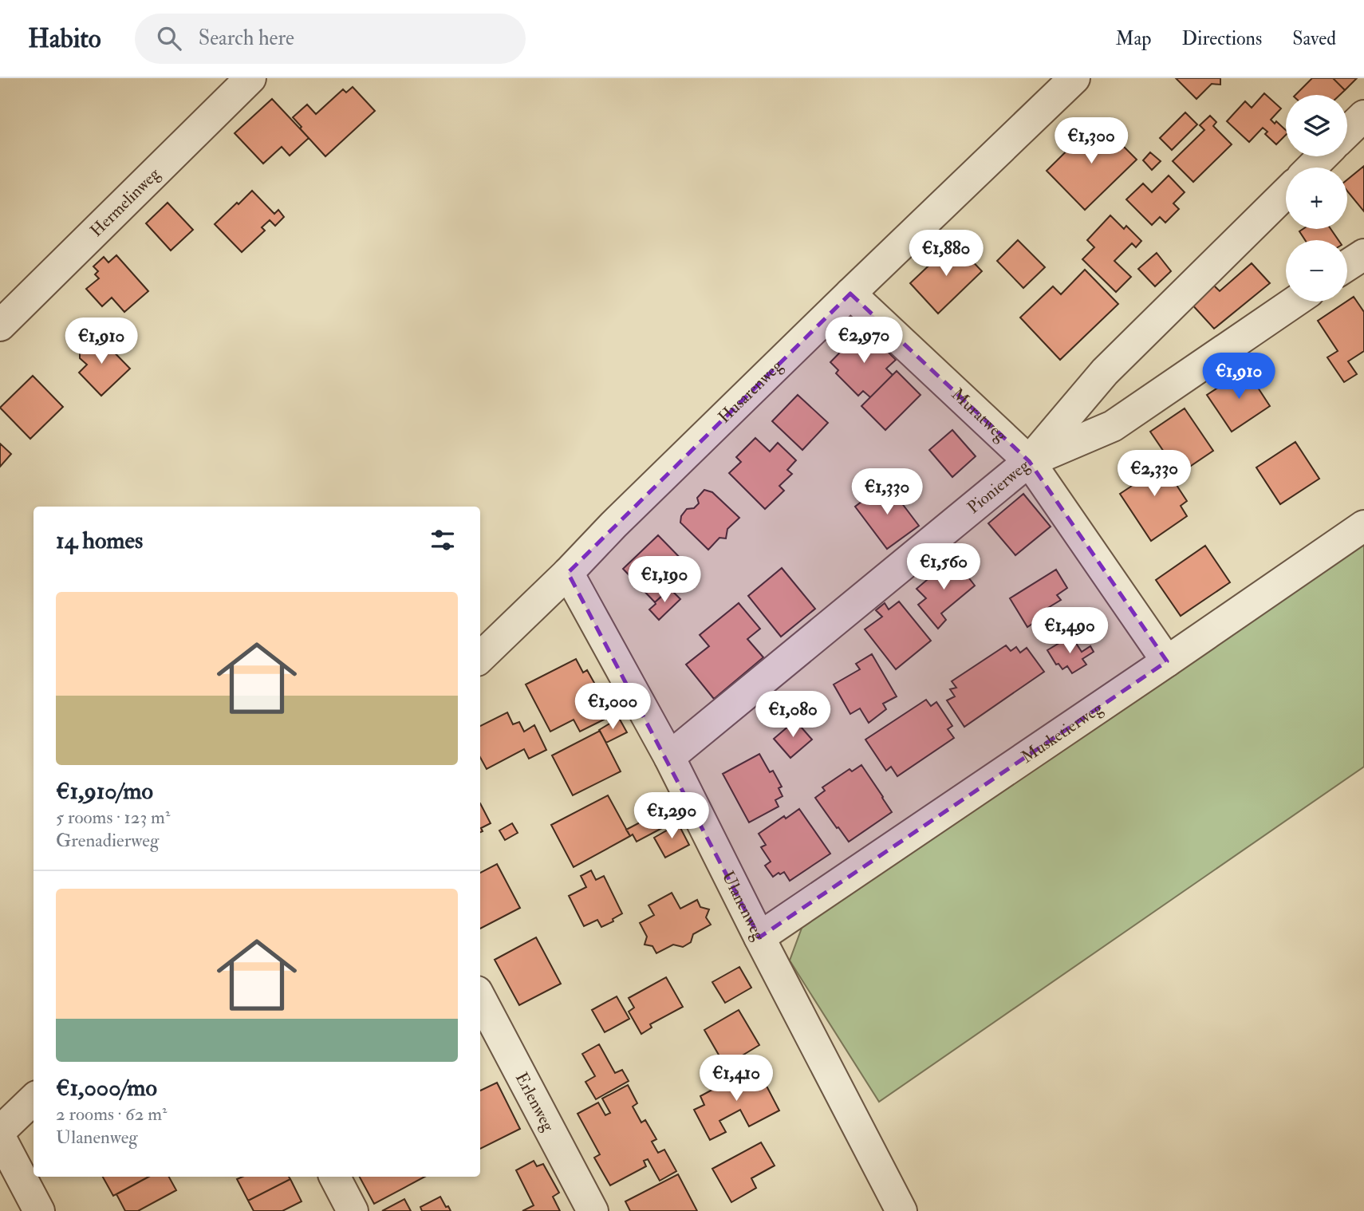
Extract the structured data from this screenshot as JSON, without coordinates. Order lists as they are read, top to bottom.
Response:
{
  "streets": {
    "street": [
      "Hermelinweg",
      "Husarenweg",
      "Muratweg",
      "Pionierweg",
      "Musketierweg",
      "Ulanenweg",
      "Erlenweg"
    ]
  },
  "crossings": [
    ["Husarenweg", "Muratweg"],
    ["Husarenweg", "Ulanenweg"],
    ["Muratweg", "Pionierweg"],
    ["Muratweg", "Musketierweg"],
    ["Pionierweg", "Ulanenweg"],
    ["Musketierweg", "Ulanenweg"]
  ],
  "page": {
    "header": "Habito",
    "search": "Search here",
    "nav": ["Map", "Directions", "Saved"],
    "map_buttons": ["+", "−"],
    "price": [
      "€1,300",
      "€1,880",
      "€2,970",
      "€1,910",
      "€1,910",
      "€2,330",
      "€1,330",
      "€1,560",
      "€1,190",
      "€1,490",
      "€1,000",
      "€1,080",
      "€1,290",
      "€1,410"
    ],
    "heading": "14 homes",
    "list": [
      {
        "name": "€1,910/mo",
        "note": "5 rooms · 123 m² · Grenadierweg"
      },
      {
        "name": "€1,000/mo",
        "note": "2 rooms · 62 m² · Ulanenweg"
      }
    ]
  }
}
